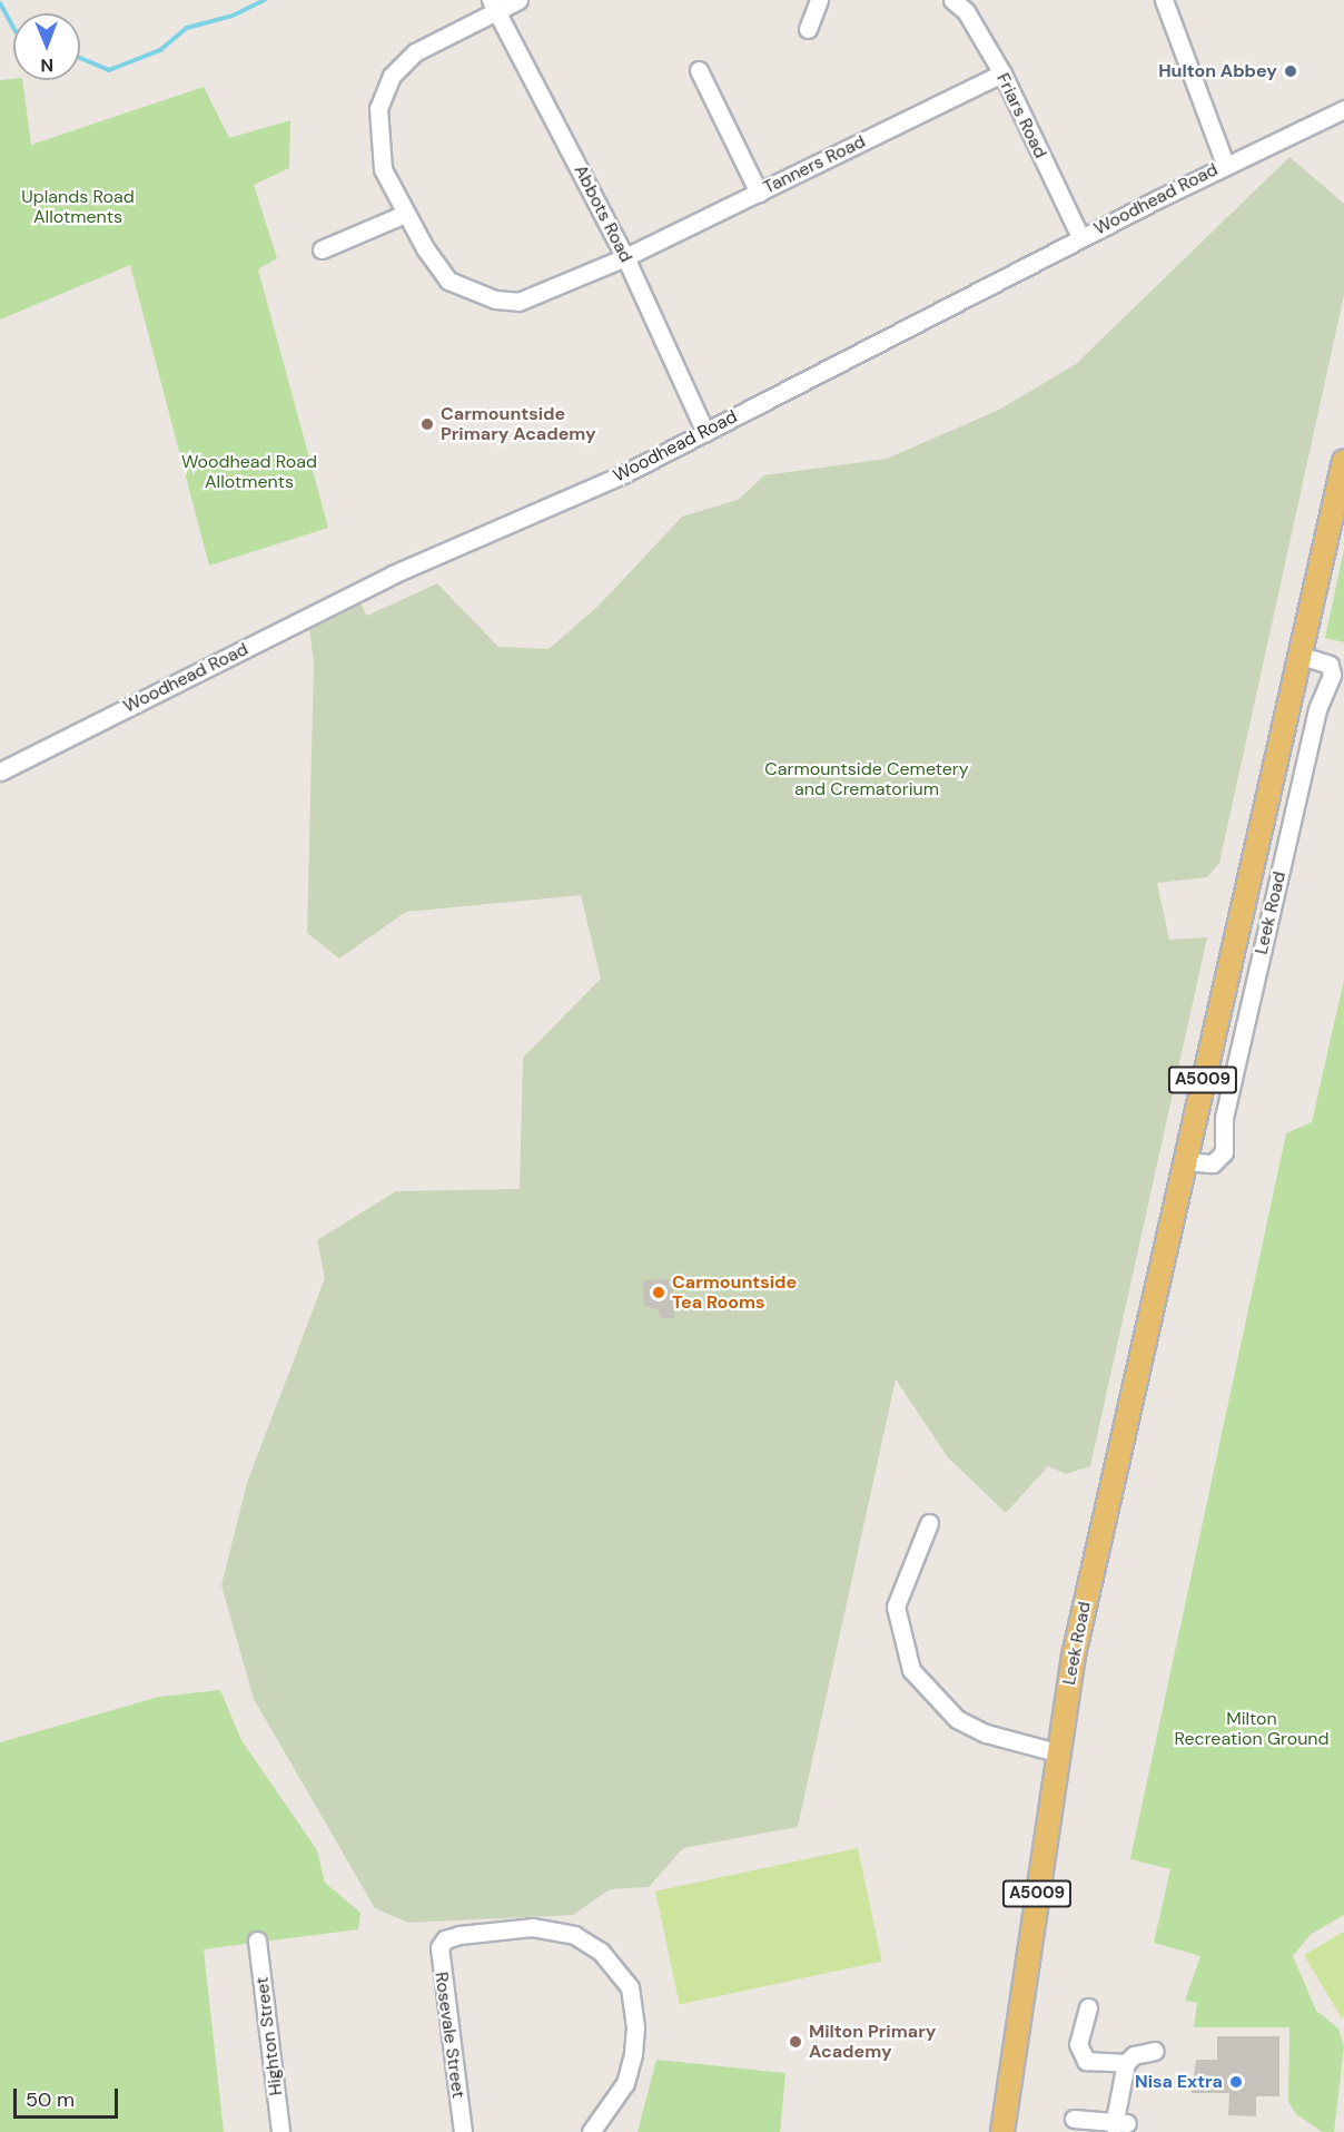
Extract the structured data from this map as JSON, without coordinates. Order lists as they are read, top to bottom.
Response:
{
  "streets": {
    "main road": ["Leek Road", "A5009"],
    "street": [
      "Friars Road",
      "Tanners Road",
      "Woodhead Road",
      "Abbots Road",
      "Rosevale Street",
      "Highton Street"
    ]
  },
  "crossings": [
    ["Friars Road", "Tanners Road"],
    ["Friars Road", "Woodhead Road"],
    ["Tanners Road", "Abbots Road"],
    ["Woodhead Road", "Abbots Road"]
  ],
  "parks": [
    "Uplands Road Allotments",
    "Woodhead Road Allotments",
    "Carmountside Cemetery and Crematorium",
    "Milton Recreation Ground"
  ],
  "places": [
    "Hulton Abbey",
    "Carmountside Primary Academy",
    "Carmountside Tea Rooms",
    "Milton Primary Academy",
    "Nisa Extra"
  ],
  "scale_bar": "50 m",
  "north": "bottom"
}
